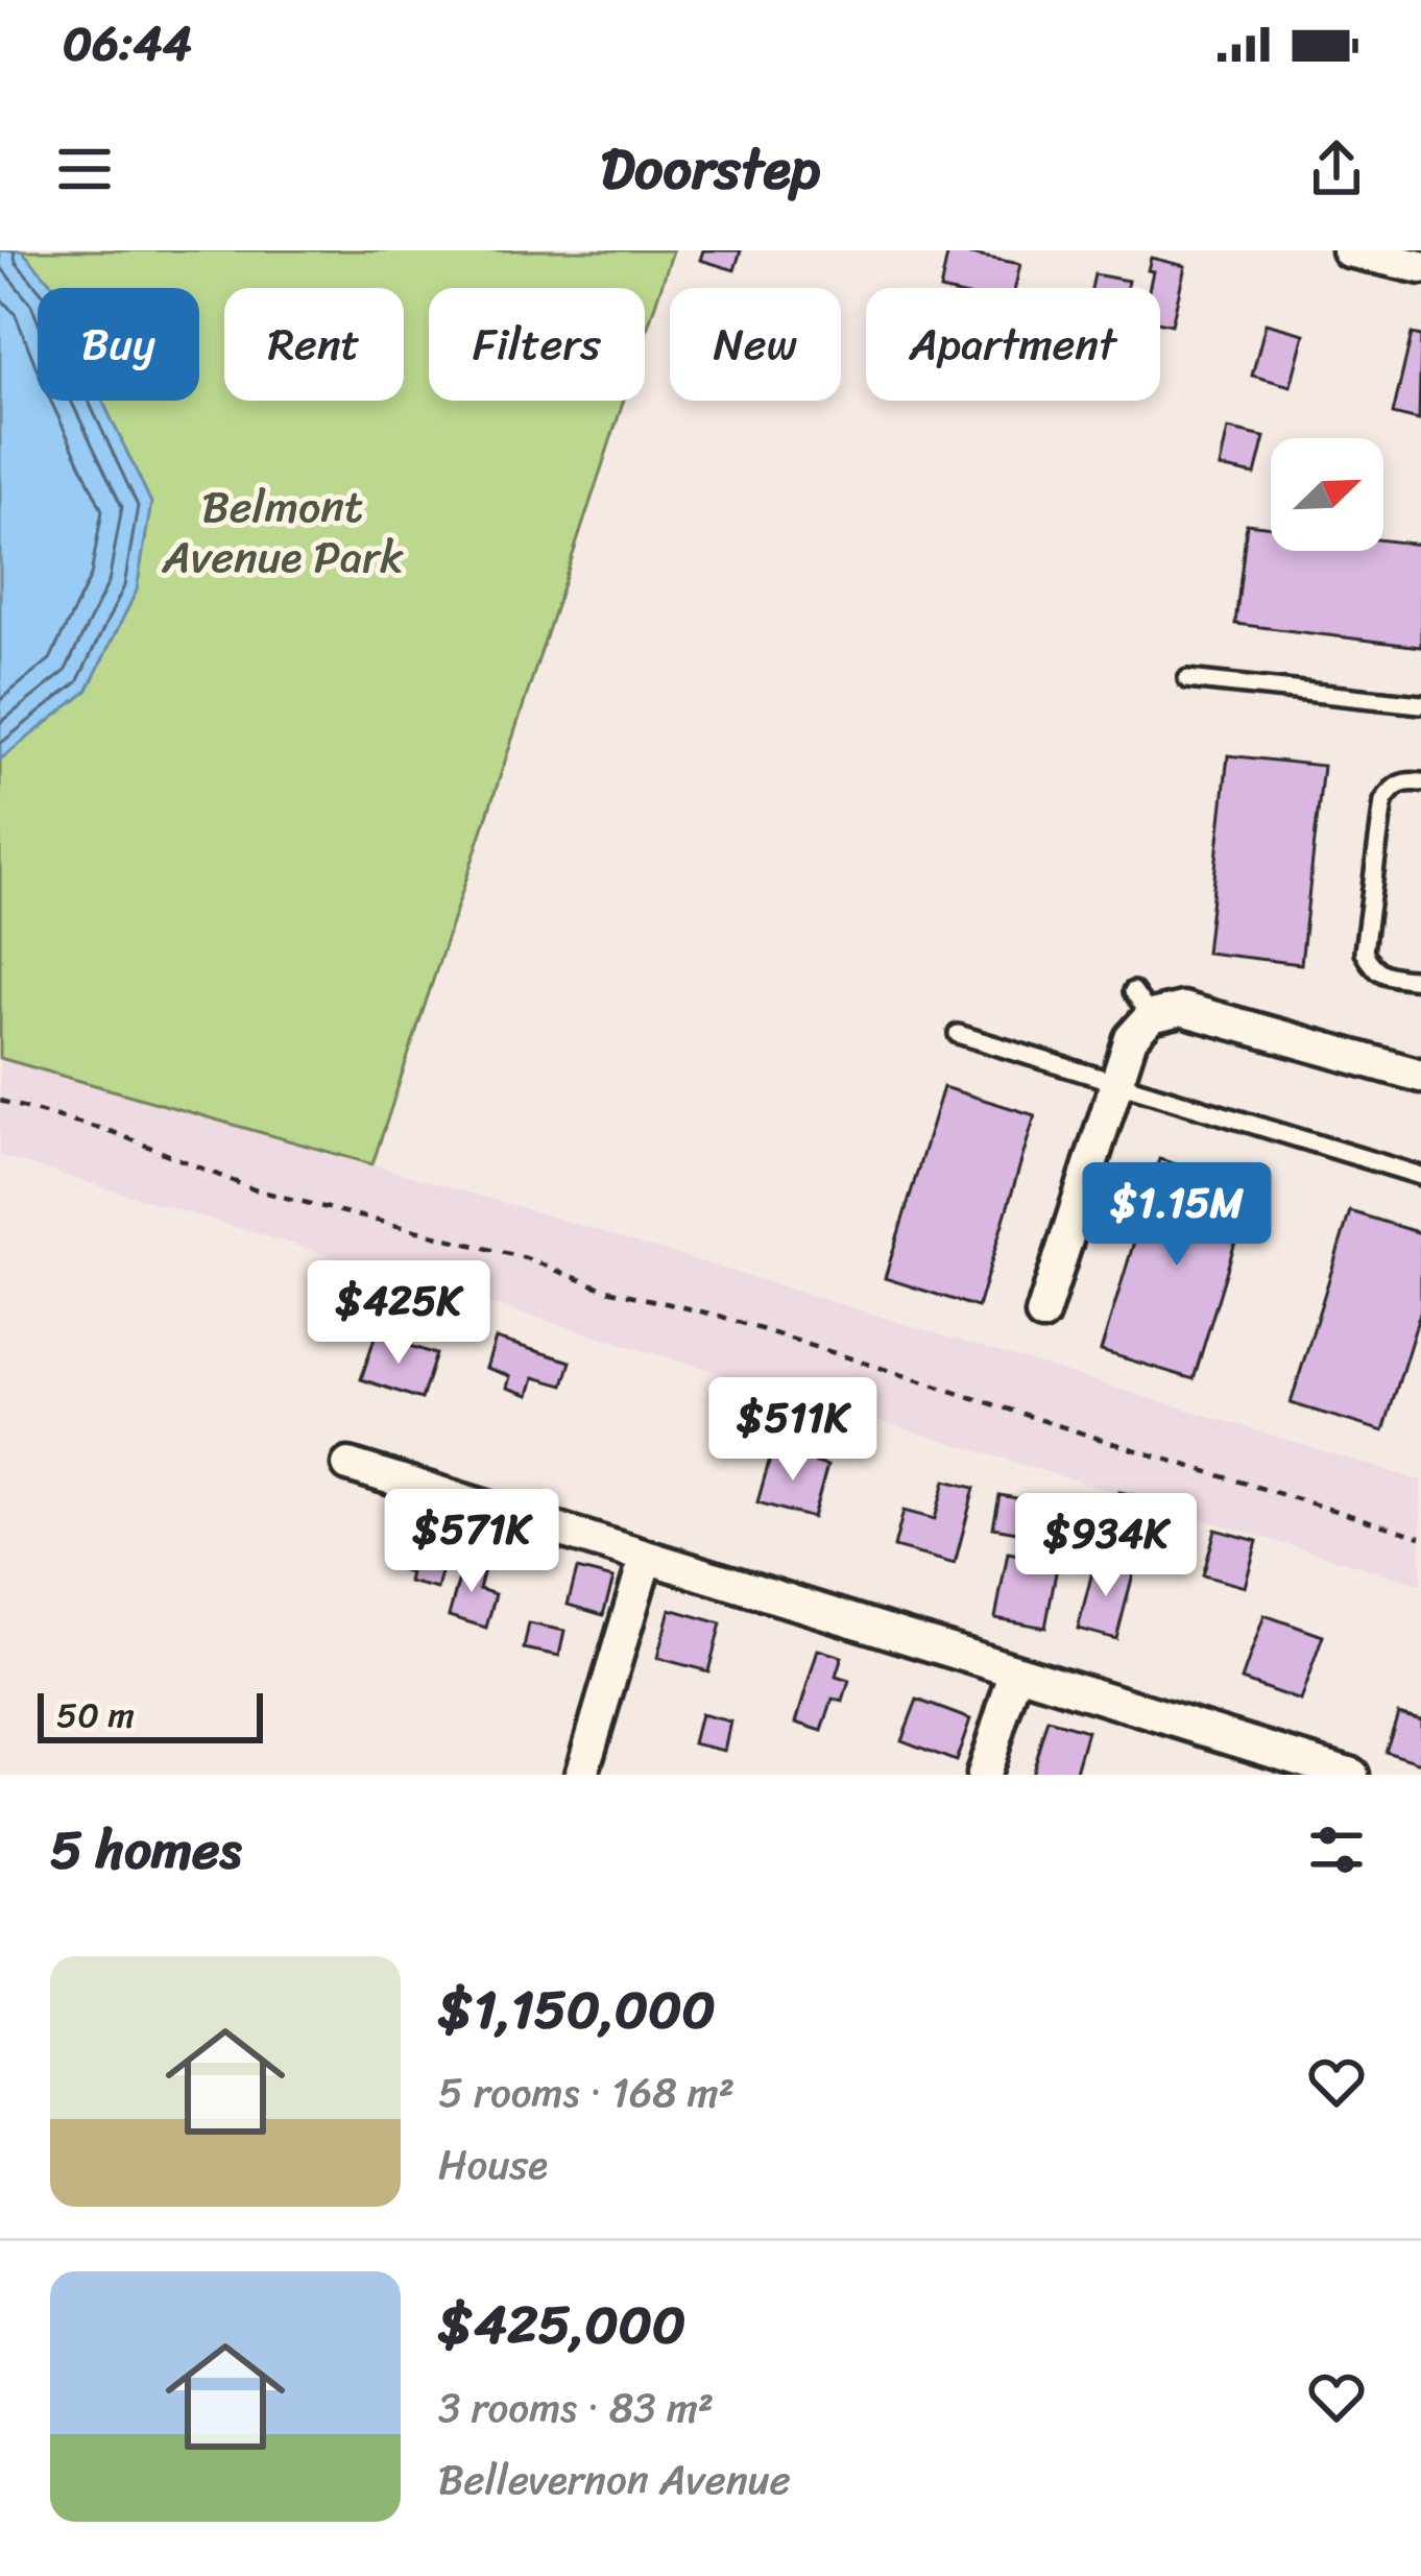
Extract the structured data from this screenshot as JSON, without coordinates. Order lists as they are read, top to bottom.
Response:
{
  "parks": ["Belmont Avenue Park"],
  "scale_bar": "50 m",
  "north": "top right",
  "page": {
    "status": "06:44",
    "header": "Doorstep",
    "chip": [
      "Buy",
      "Rent",
      "Filters",
      "New",
      "Apartment"
    ],
    "price": [
      "$1.15M",
      "$425K",
      "$511K",
      "$571K",
      "$934K"
    ],
    "scale": "50 m",
    "heading": "5 homes",
    "list": [
      {
        "name": "$1,150,000",
        "note": "5 rooms · 168 m² · House"
      },
      {
        "name": "$425,000",
        "note": "3 rooms · 83 m² · Bellevernon Avenue"
      }
    ]
  }
}
